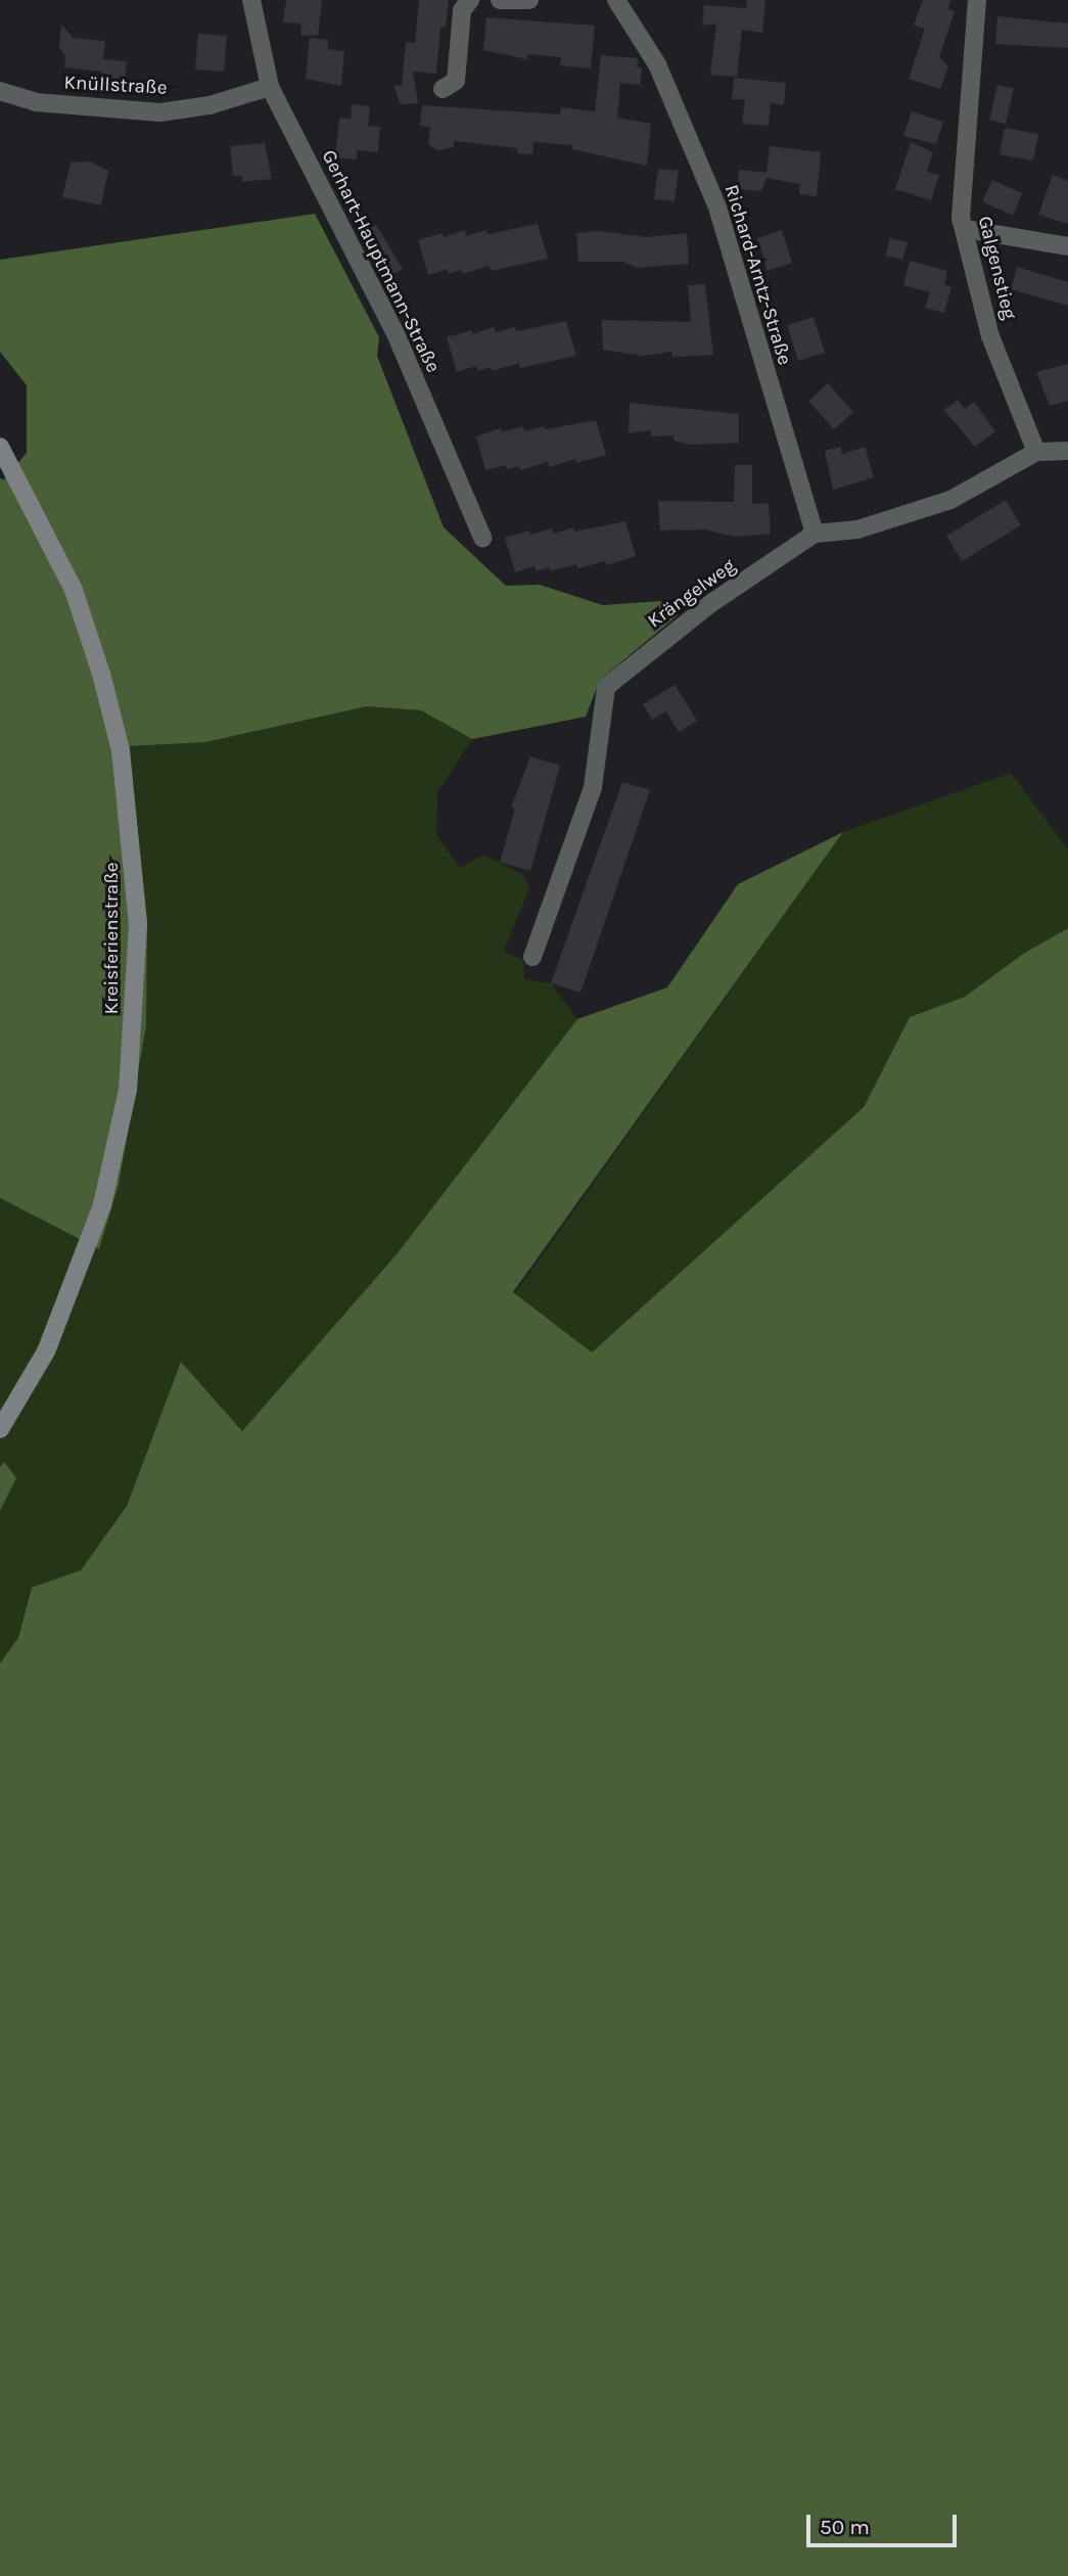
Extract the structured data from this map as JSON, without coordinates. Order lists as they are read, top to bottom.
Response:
{
  "streets": {
    "street": [
      "Knüllstraße",
      "Gerhart-Hauptmann-Straße",
      "Galgenstieg",
      "Richard-Arntz-Straße",
      "Krängelweg",
      "Kreisferienstraße"
    ]
  },
  "crossings": [
    ["Knüllstraße", "Gerhart-Hauptmann-Straße"],
    ["Galgenstieg", "Krängelweg"],
    ["Richard-Arntz-Straße", "Krängelweg"]
  ],
  "scale_bar": "50 m"
}
